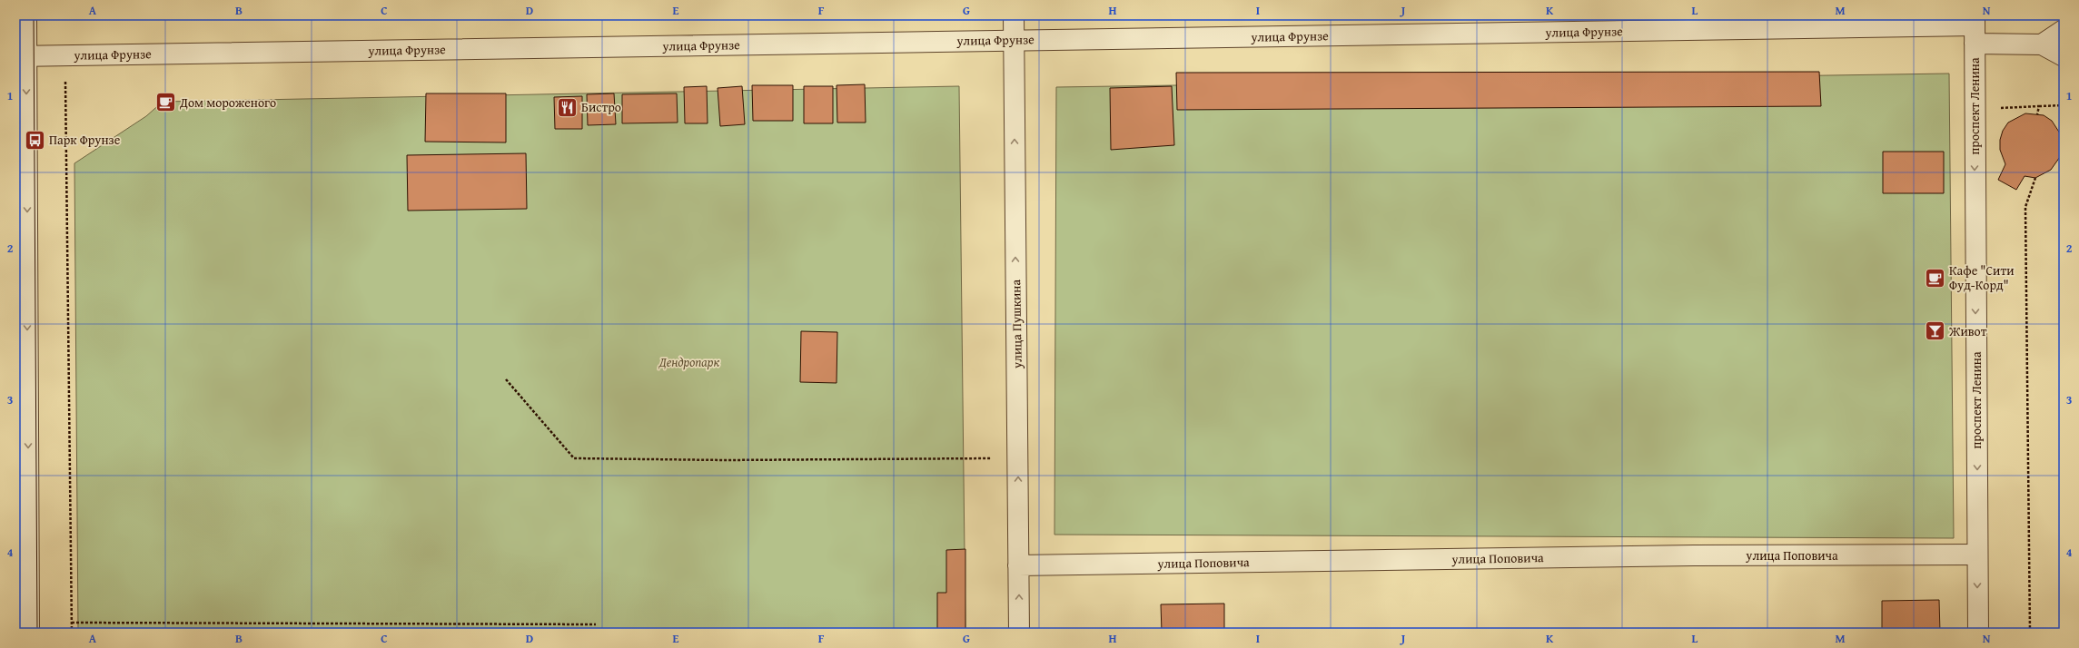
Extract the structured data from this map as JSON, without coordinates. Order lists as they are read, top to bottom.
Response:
{
  "streets": {
    "street": [
      "улица Фрунзе",
      "проспект Ленина",
      "улица Пушкина",
      "улица Поповича"
    ]
  },
  "crossings": [
    ["улица Фрунзе", "проспект Ленина"],
    ["улица Фрунзе", "улица Пушкина"],
    ["проспект Ленина", "улица Поповича"],
    ["улица Пушкина", "улица Поповича"]
  ],
  "one_way": ["проспект Ленина", "улица Пушкина"],
  "parks": ["Дендропарк"],
  "places": {
    "cafe": ["Дом мороженого", "Кафе \"Сити Фуд-Корд\""],
    "restaurant": ["Бистро"],
    "bus stop": ["Парк Фрунзе"],
    "bar": ["Живот"]
  },
  "grid": {
    "columns": [
      "A",
      "B",
      "C",
      "D",
      "E",
      "F",
      "G",
      "H",
      "I",
      "J",
      "K",
      "L",
      "M",
      "N"
    ],
    "rows": [
      "1",
      "2",
      "3",
      "4"
    ]
  }
}
